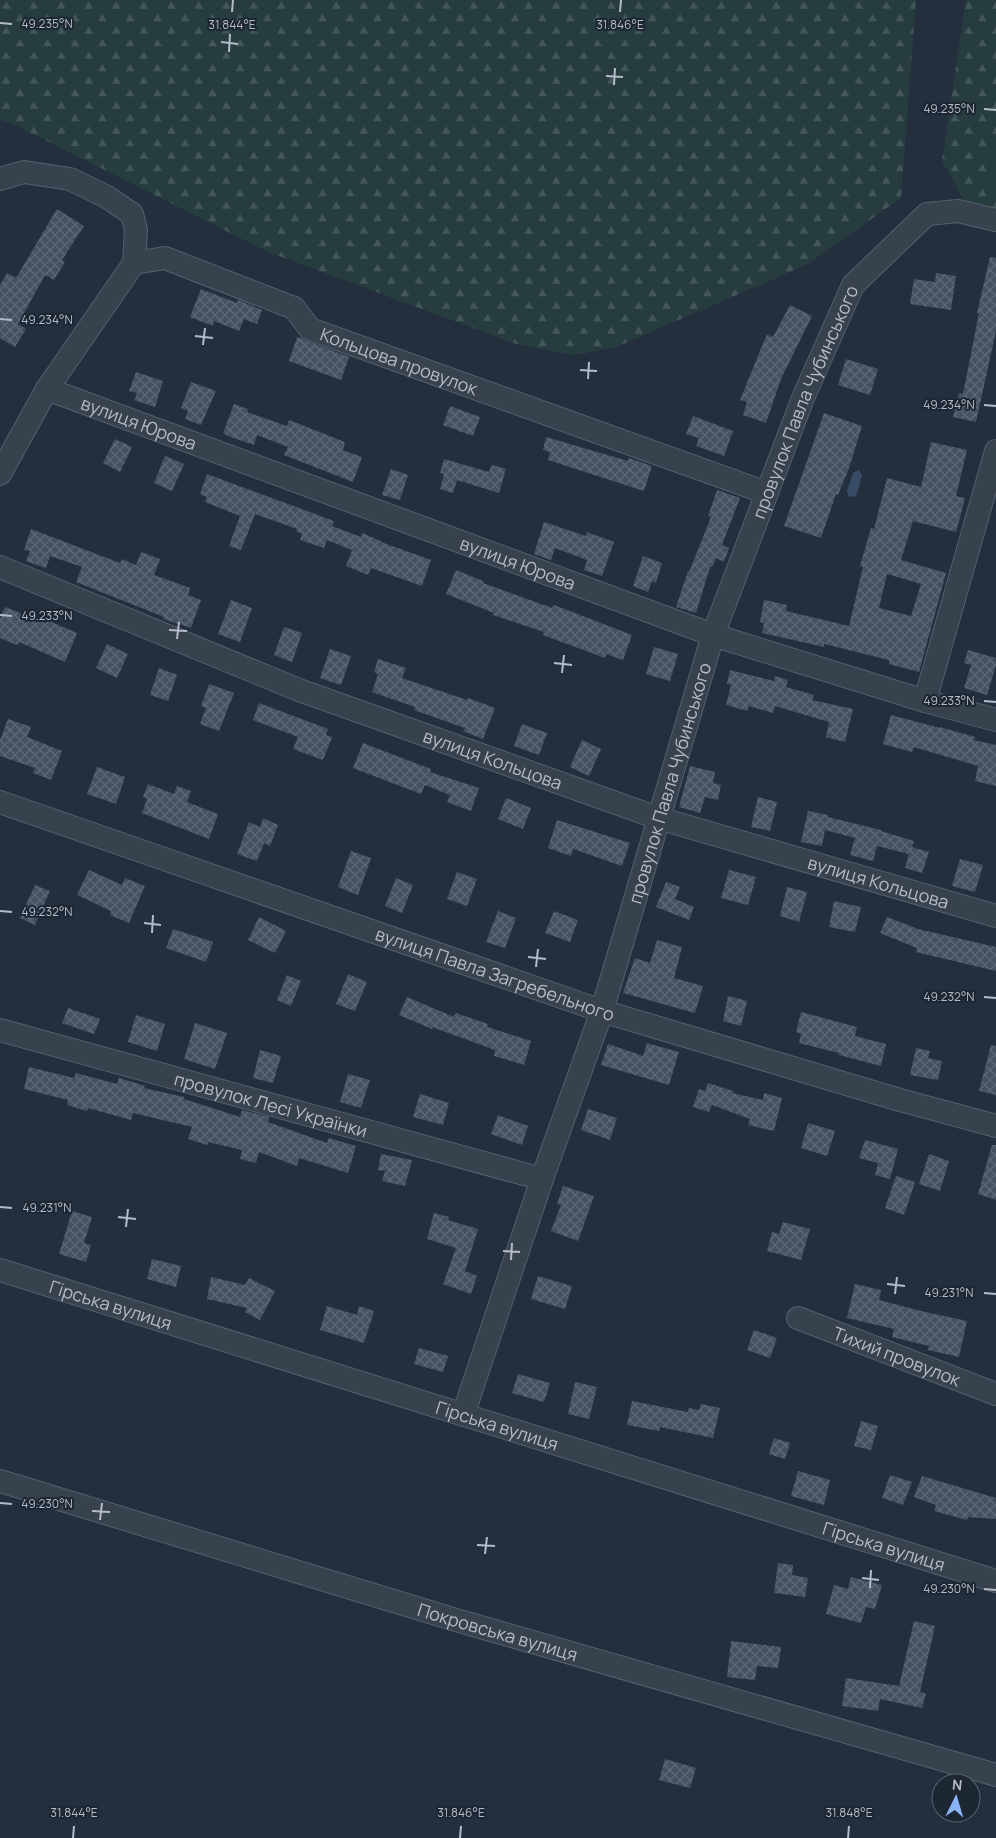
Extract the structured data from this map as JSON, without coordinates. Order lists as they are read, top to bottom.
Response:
{
  "streets": {
    "street": [
      "Кольцова провулок",
      "провулок Павла Чубинського",
      "вулиця Юрова",
      "вулиця Кольцова",
      "вулиця Павла Загребельного",
      "провулок Лесі Українки",
      "Гірська вулиця",
      "Тихий провулок",
      "Покровська вулиця"
    ]
  },
  "crossings": [
    ["Кольцова провулок", "провулок Павла Чубинського"],
    ["провулок Павла Чубинського", "вулиця Юрова"],
    ["провулок Павла Чубинського", "вулиця Кольцова"],
    ["провулок Павла Чубинського", "вулиця Павла Загребельного"],
    ["провулок Павла Чубинського", "провулок Лесі Українки"],
    ["провулок Павла Чубинського", "Гірська вулиця"]
  ],
  "north": "top",
  "coordinates": [
    "49.235°N",
    "31.844°E",
    "31.846°E",
    "49.234°N",
    "49.233°N",
    "49.232°N",
    "49.231°N",
    "49.230°N",
    "31.848°E"
  ]
}
